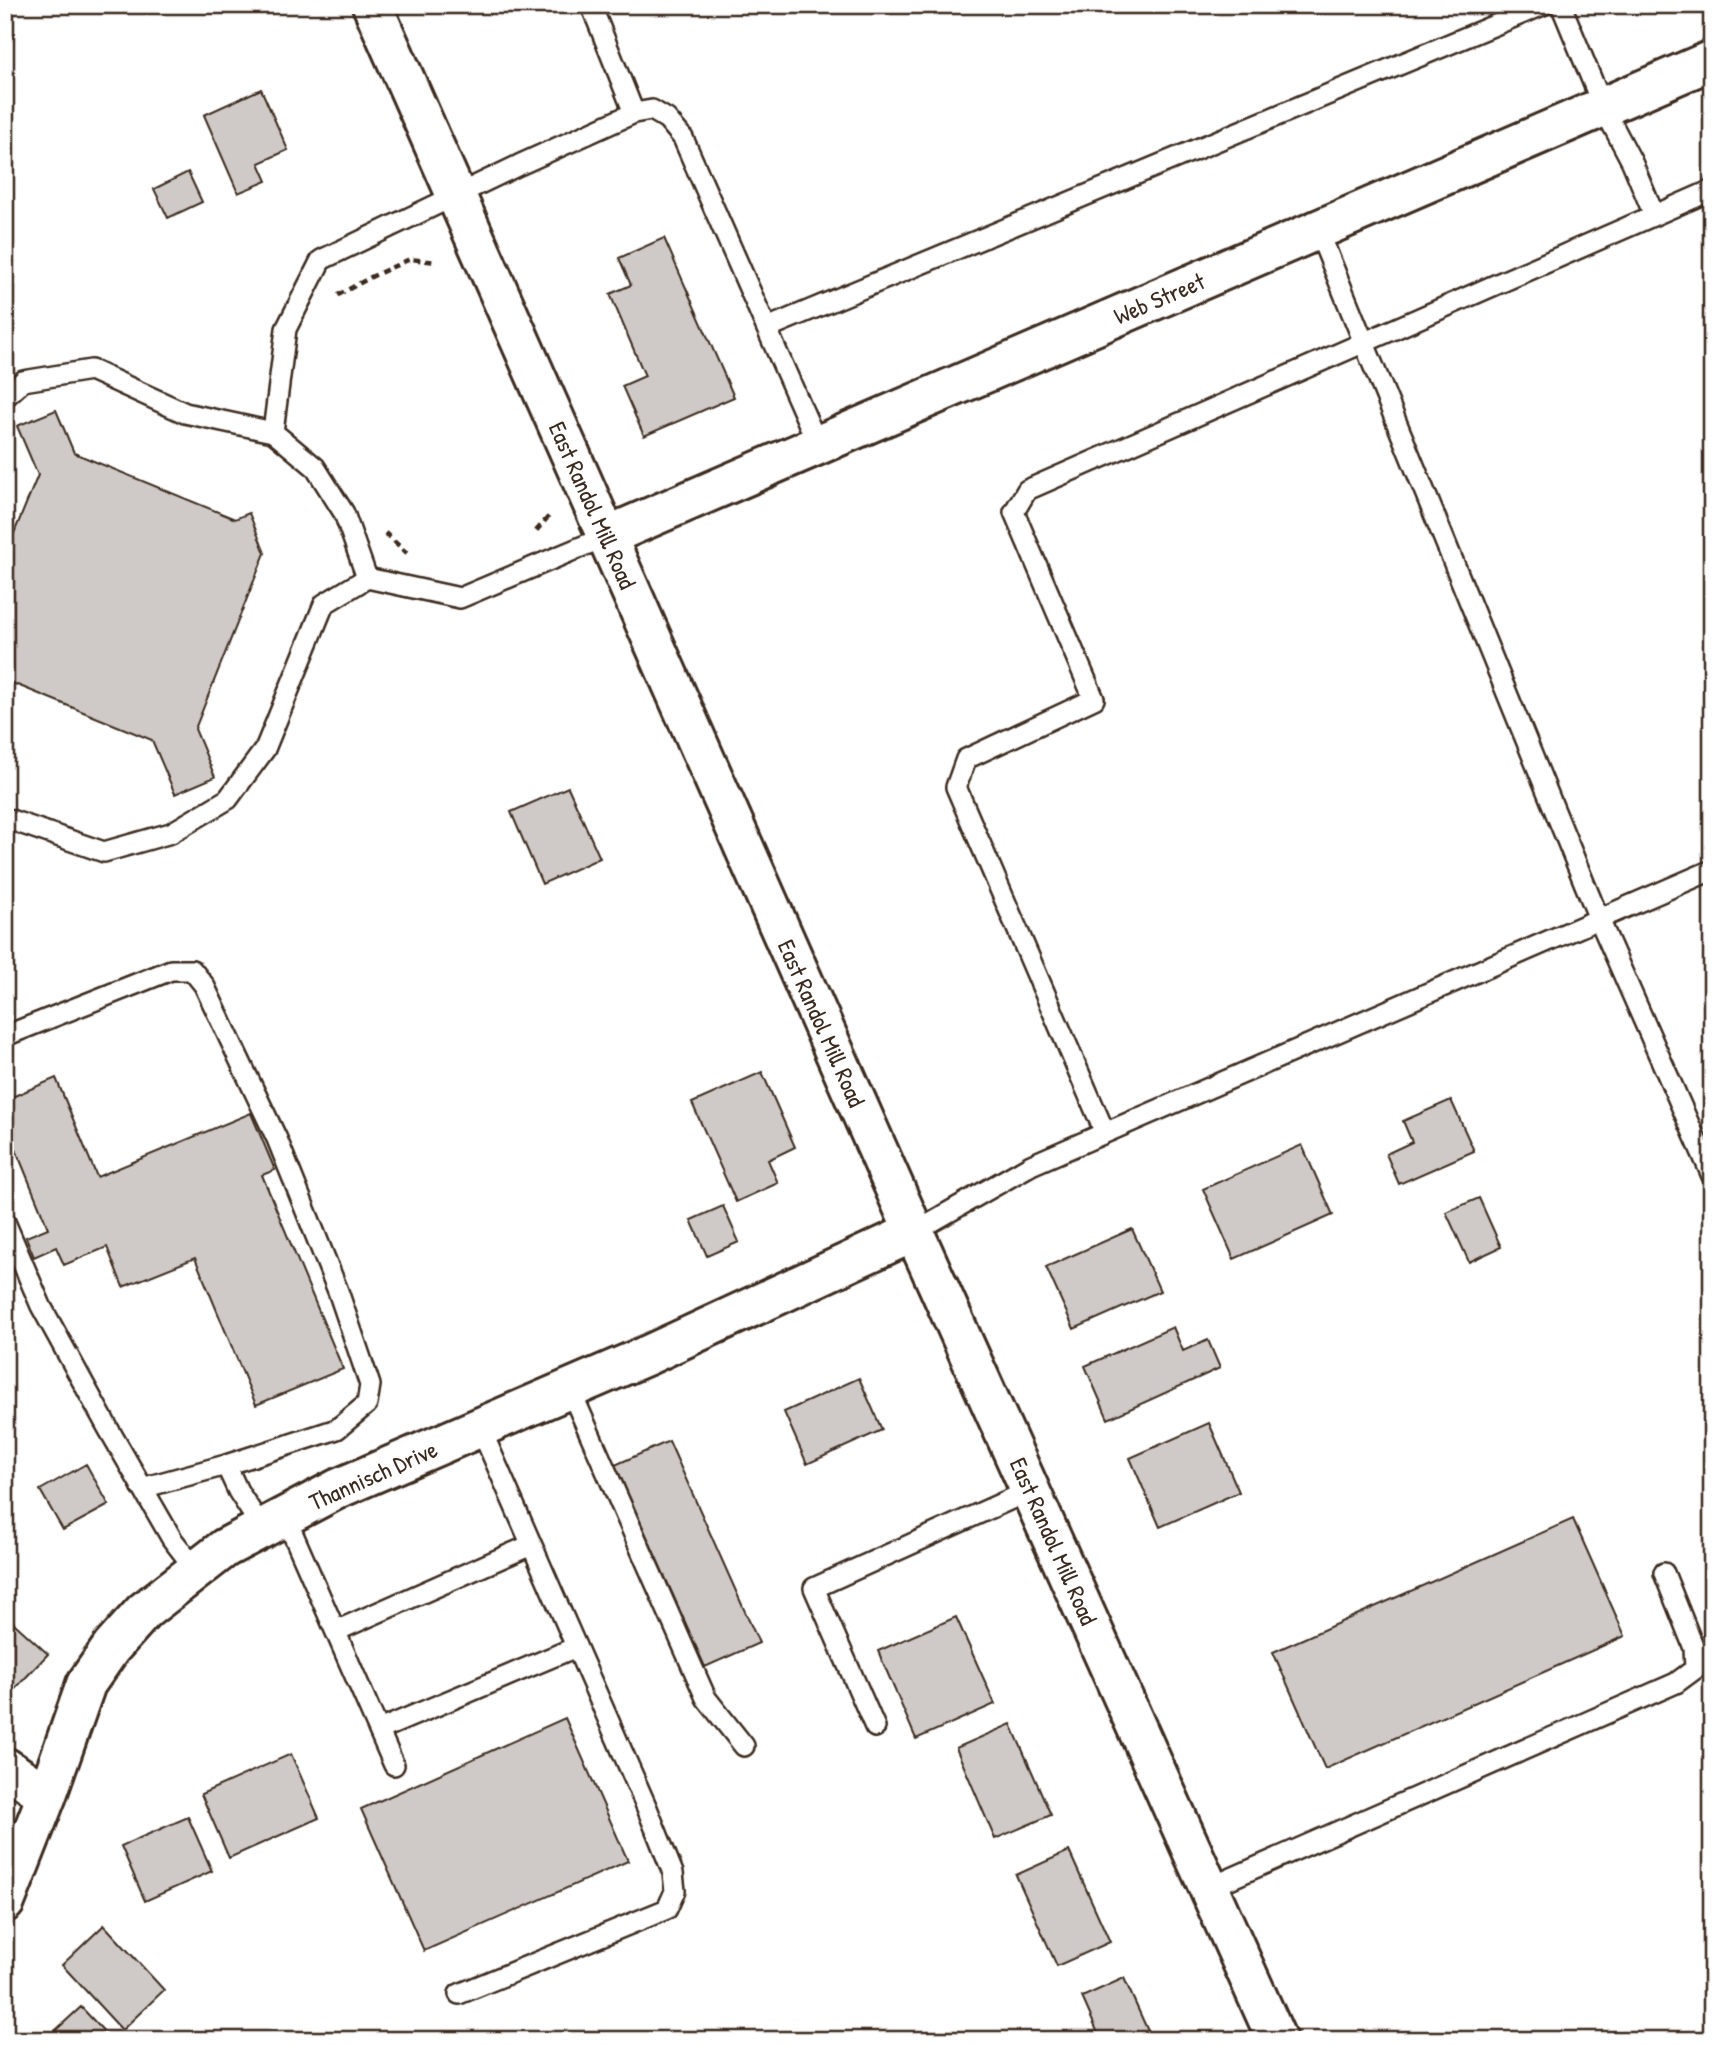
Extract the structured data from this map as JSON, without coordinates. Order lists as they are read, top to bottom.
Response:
{
  "streets": {
    "street": ["Web Street", "East Randol Mill Road", "Thannisch Drive"]
  },
  "crossings": [
    ["Web Street", "East Randol Mill Road"],
    ["East Randol Mill Road", "Thannisch Drive"]
  ]
}
